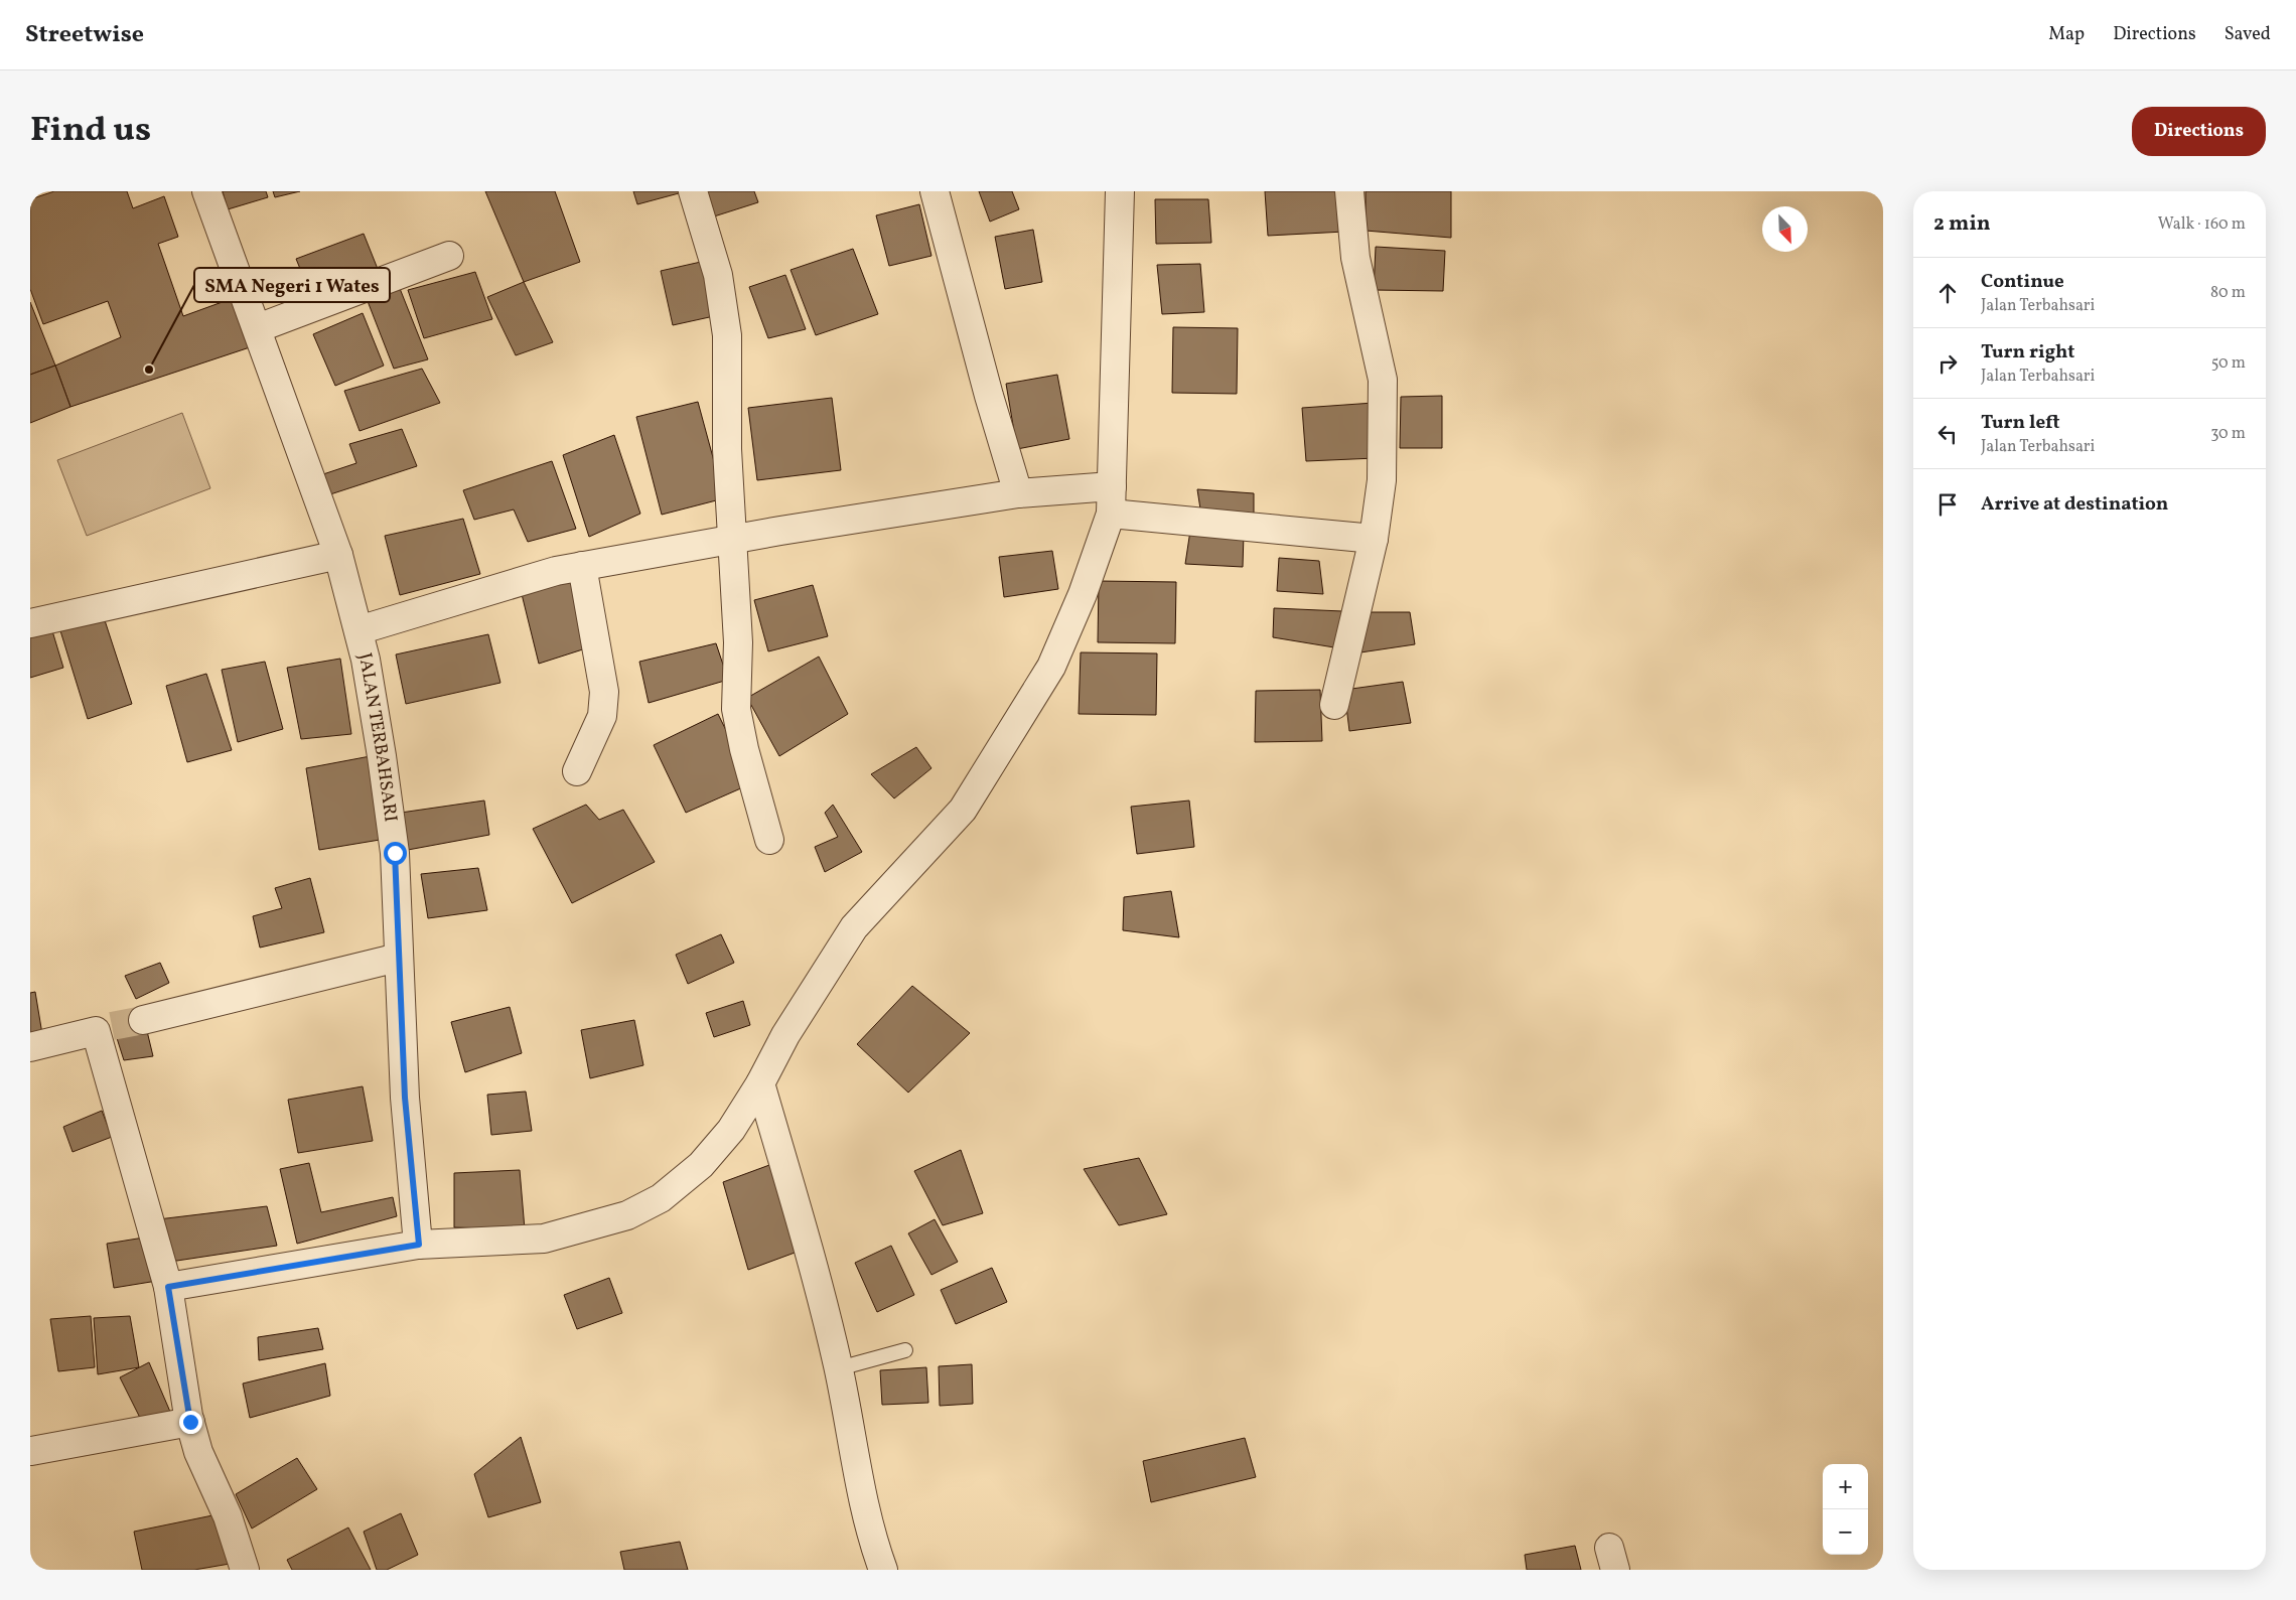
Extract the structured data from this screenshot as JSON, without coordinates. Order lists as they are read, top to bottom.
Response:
{
  "streets": {
    "street": ["JALAN TERBAHSARI"]
  },
  "places": ["SMA Negeri 1 Wates"],
  "north": "bottom right",
  "page": {
    "header": "Streetwise",
    "nav": ["Map", "Directions", "Saved"],
    "title": "Find us",
    "buttons": "Directions",
    "heading": ["2 min", "Walk · 160 m"],
    "list": [
      ["Continue", "Jalan Terbahsari", "80 m"],
      ["Turn right", "Jalan Terbahsari", "50 m"],
      ["Turn left", "Jalan Terbahsari", "30 m"],
      "Arrive at destination"
    ],
    "map_buttons": ["+", "−"]
  }
}
